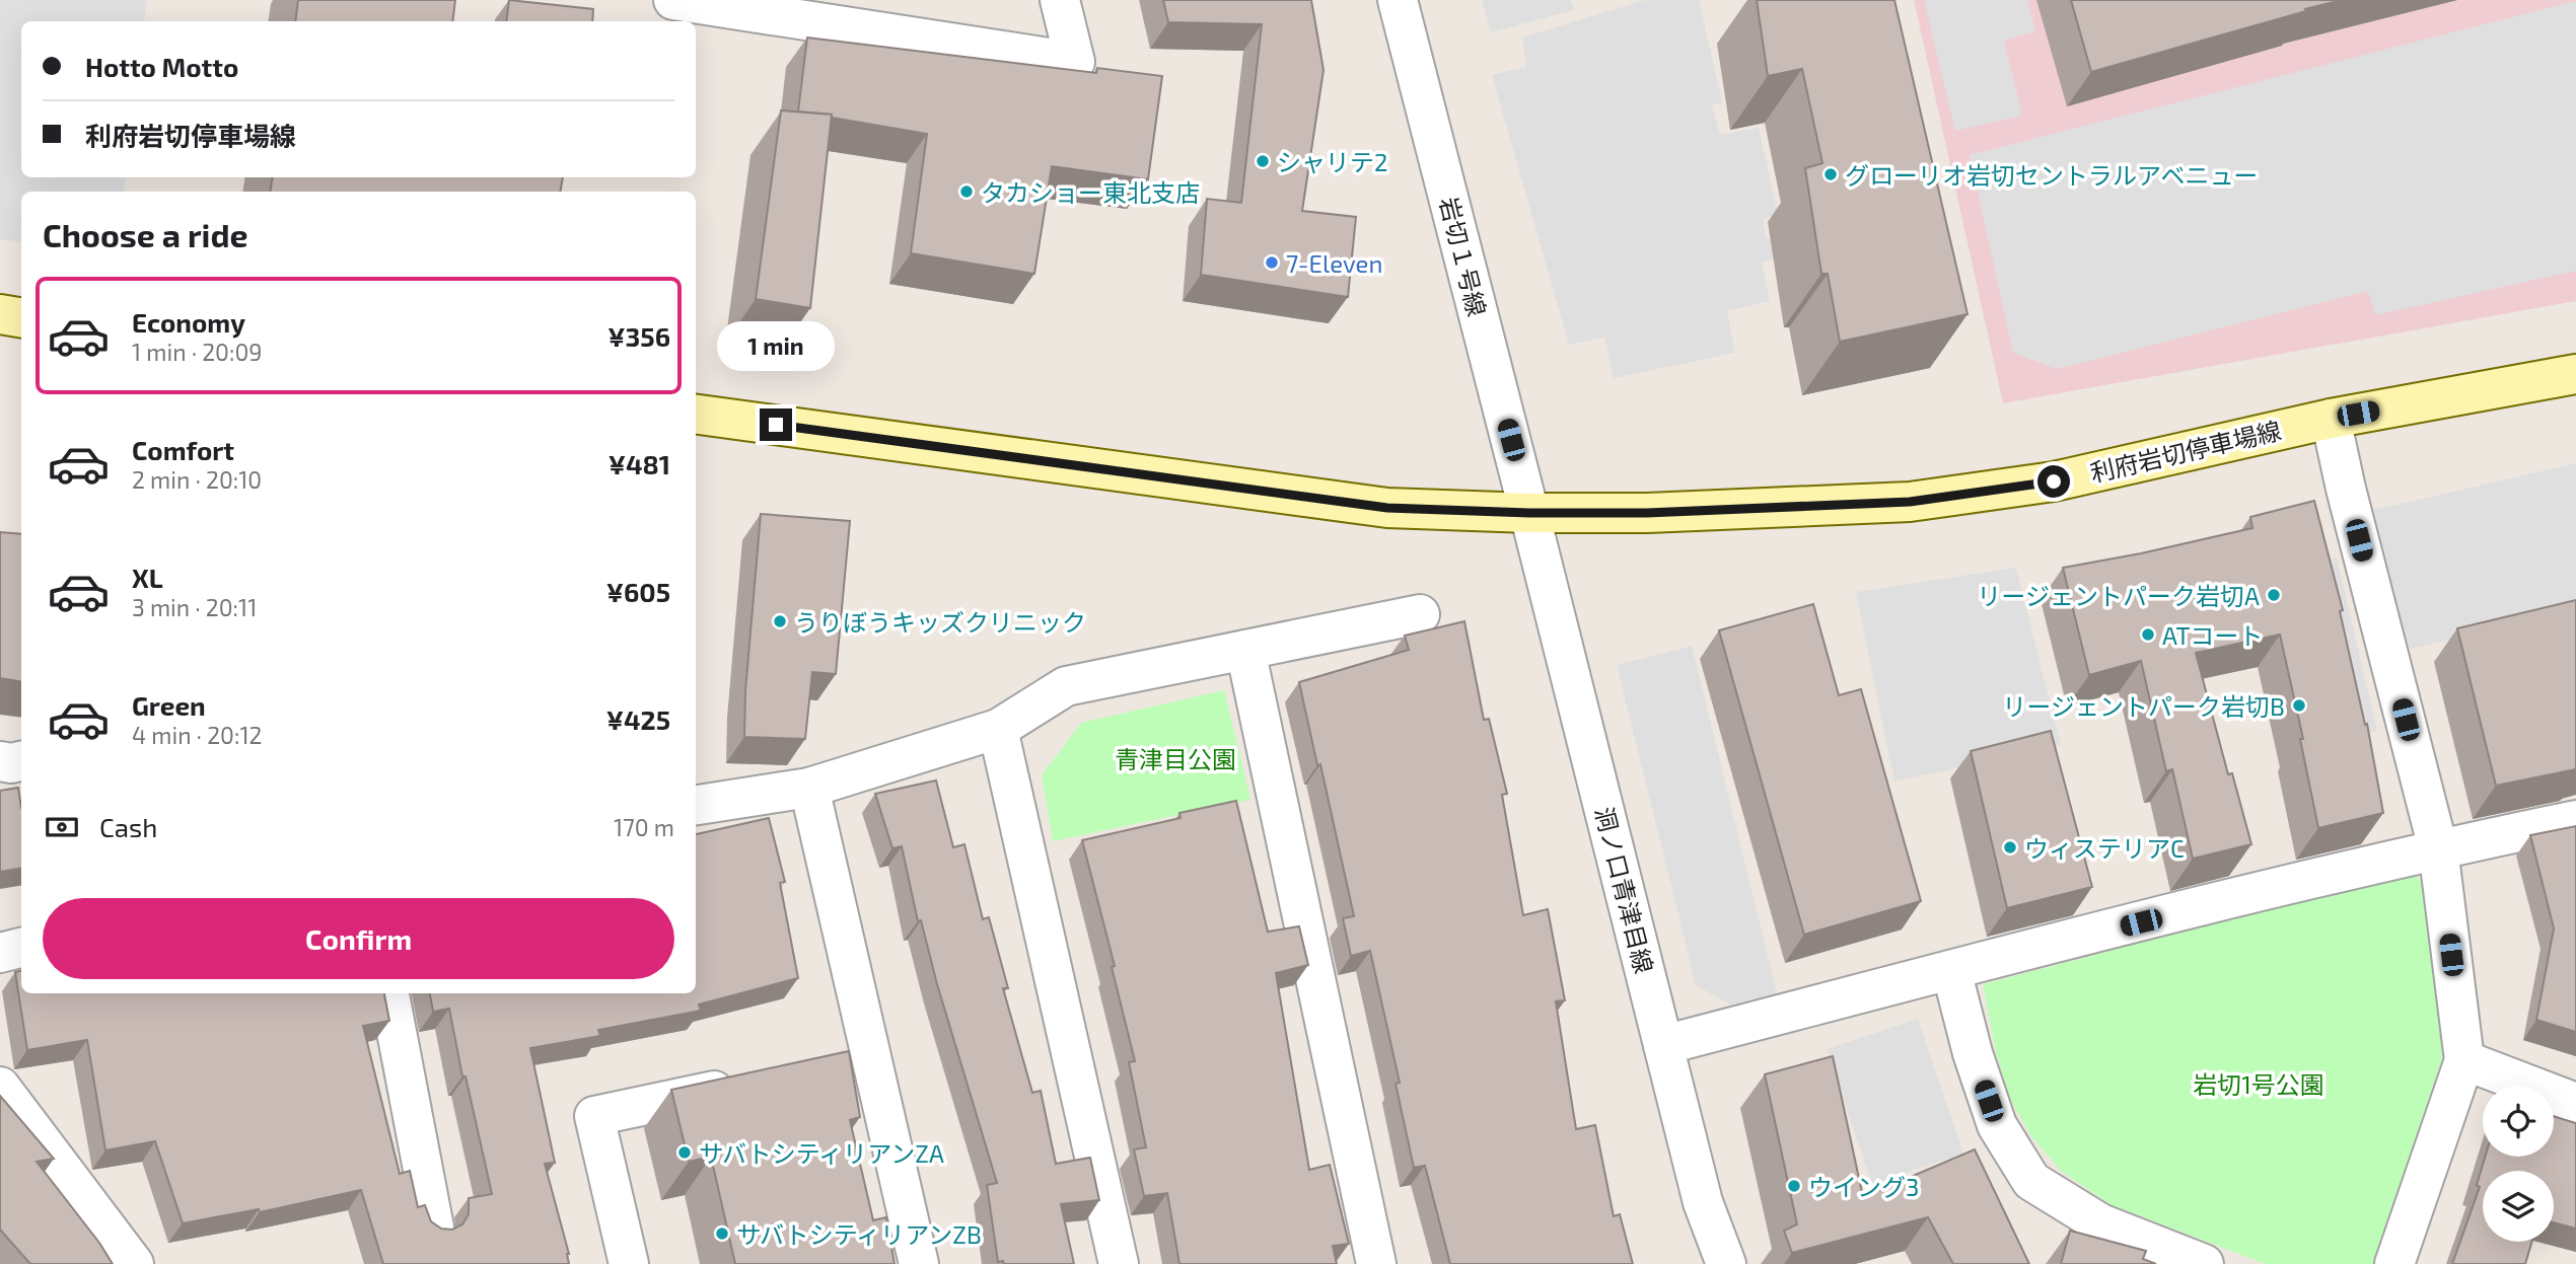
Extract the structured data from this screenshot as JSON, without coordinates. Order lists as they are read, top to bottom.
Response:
{
  "streets": {
    "main road": ["利府岩切停車場線"],
    "street": ["岩切１号線", "洞ノ口青津目線"]
  },
  "crossings": [
    ["岩切１号線", "利府岩切停車場線"],
    ["岩切１号線", "洞ノ口青津目線"],
    ["利府岩切停車場線", "洞ノ口青津目線"]
  ],
  "parks": ["青津目公園", "岩切1号公園"],
  "places": [
    "シャリテ2",
    "グローリオ岩切セントラルアベニュー",
    "タカショー東北支店",
    "7-Eleven",
    "リージェントパーク岩切A",
    "うりぼうキッズクリニック",
    "ATコート",
    "リージェントパーク岩切B",
    "ウィステリアC",
    "サバトシティリアンZA",
    "ウイング3",
    "サバトシティリアンZB"
  ],
  "page": {
    "banner": ["Hotto Motto", "利府岩切停車場線"],
    "heading": "Choose a ride",
    "list": [
      {
        "name": "Economy",
        "note": "1 min · 20:09",
        "value": "¥356"
      },
      {
        "name": "Comfort",
        "note": "2 min · 20:10",
        "value": "¥481"
      },
      {
        "name": "XL",
        "note": "3 min · 20:11",
        "value": "¥605"
      },
      {
        "name": "Green",
        "note": "4 min · 20:12",
        "value": "¥425"
      }
    ],
    "bubble": "1 min",
    "pay": ["Cash", "170 m"],
    "buttons": "Confirm"
  }
}
